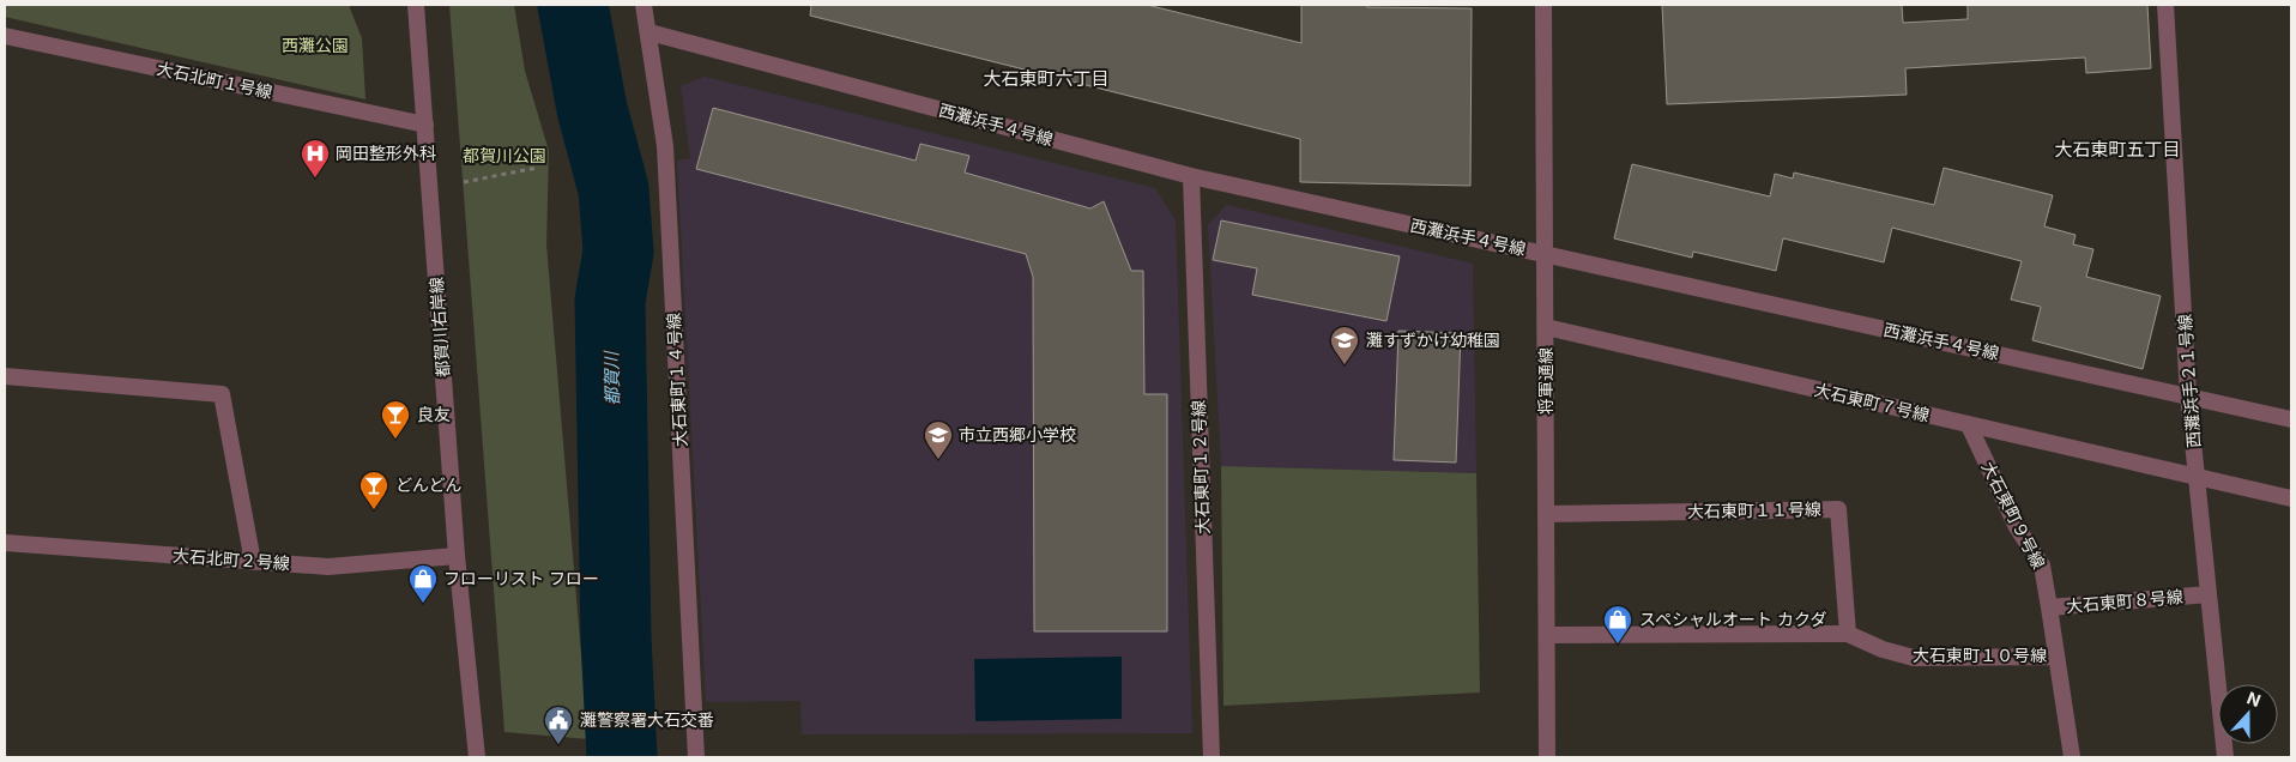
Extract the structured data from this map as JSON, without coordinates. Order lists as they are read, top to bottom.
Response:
{
  "streets": {
    "street": [
      "大石北町１号線",
      "西灘浜手４号線",
      "都賀川右岸線",
      "大石東町１４号線",
      "将軍通線",
      "西灘浜手２１号線",
      "大石東町７号線",
      "大石東町１２号線",
      "大石東町１１号線",
      "大石東町９号線",
      "大石北町２号線",
      "大石東町８号線",
      "大石東町１０号線"
    ]
  },
  "crossings": [
    ["大石北町１号線", "都賀川右岸線"],
    ["西灘浜手４号線", "大石東町１４号線"],
    ["西灘浜手４号線", "将軍通線"],
    ["西灘浜手４号線", "西灘浜手２１号線"],
    ["西灘浜手４号線", "大石東町１２号線"],
    ["都賀川右岸線", "大石北町２号線"],
    ["将軍通線", "大石東町７号線"],
    ["将軍通線", "大石東町１１号線"],
    ["将軍通線", "大石東町１０号線"],
    ["西灘浜手２１号線", "大石東町７号線"],
    ["西灘浜手２１号線", "大石東町８号線"],
    ["大石東町７号線", "大石東町９号線"],
    ["大石東町１１号線", "大石東町１０号線"],
    ["大石東町９号線", "大石東町８号線"],
    ["大石東町８号線", "大石東町１０号線"]
  ],
  "districts": ["大石東町六丁目", "大石東町五丁目"],
  "water": ["都賀川"],
  "parks": ["西灘公園", "都賀川公園"],
  "places": {
    "hospital": ["岡田整形外科"],
    "school or university": ["灘すずかけ幼稚園", "市立西郷小学校"],
    "bar": ["良友", "どんどん"],
    "shop": ["フローリスト フロー", "スペシャルオート カクダ"],
    "public building": ["灘警察署大石交番"]
  },
  "north": "top"
}
